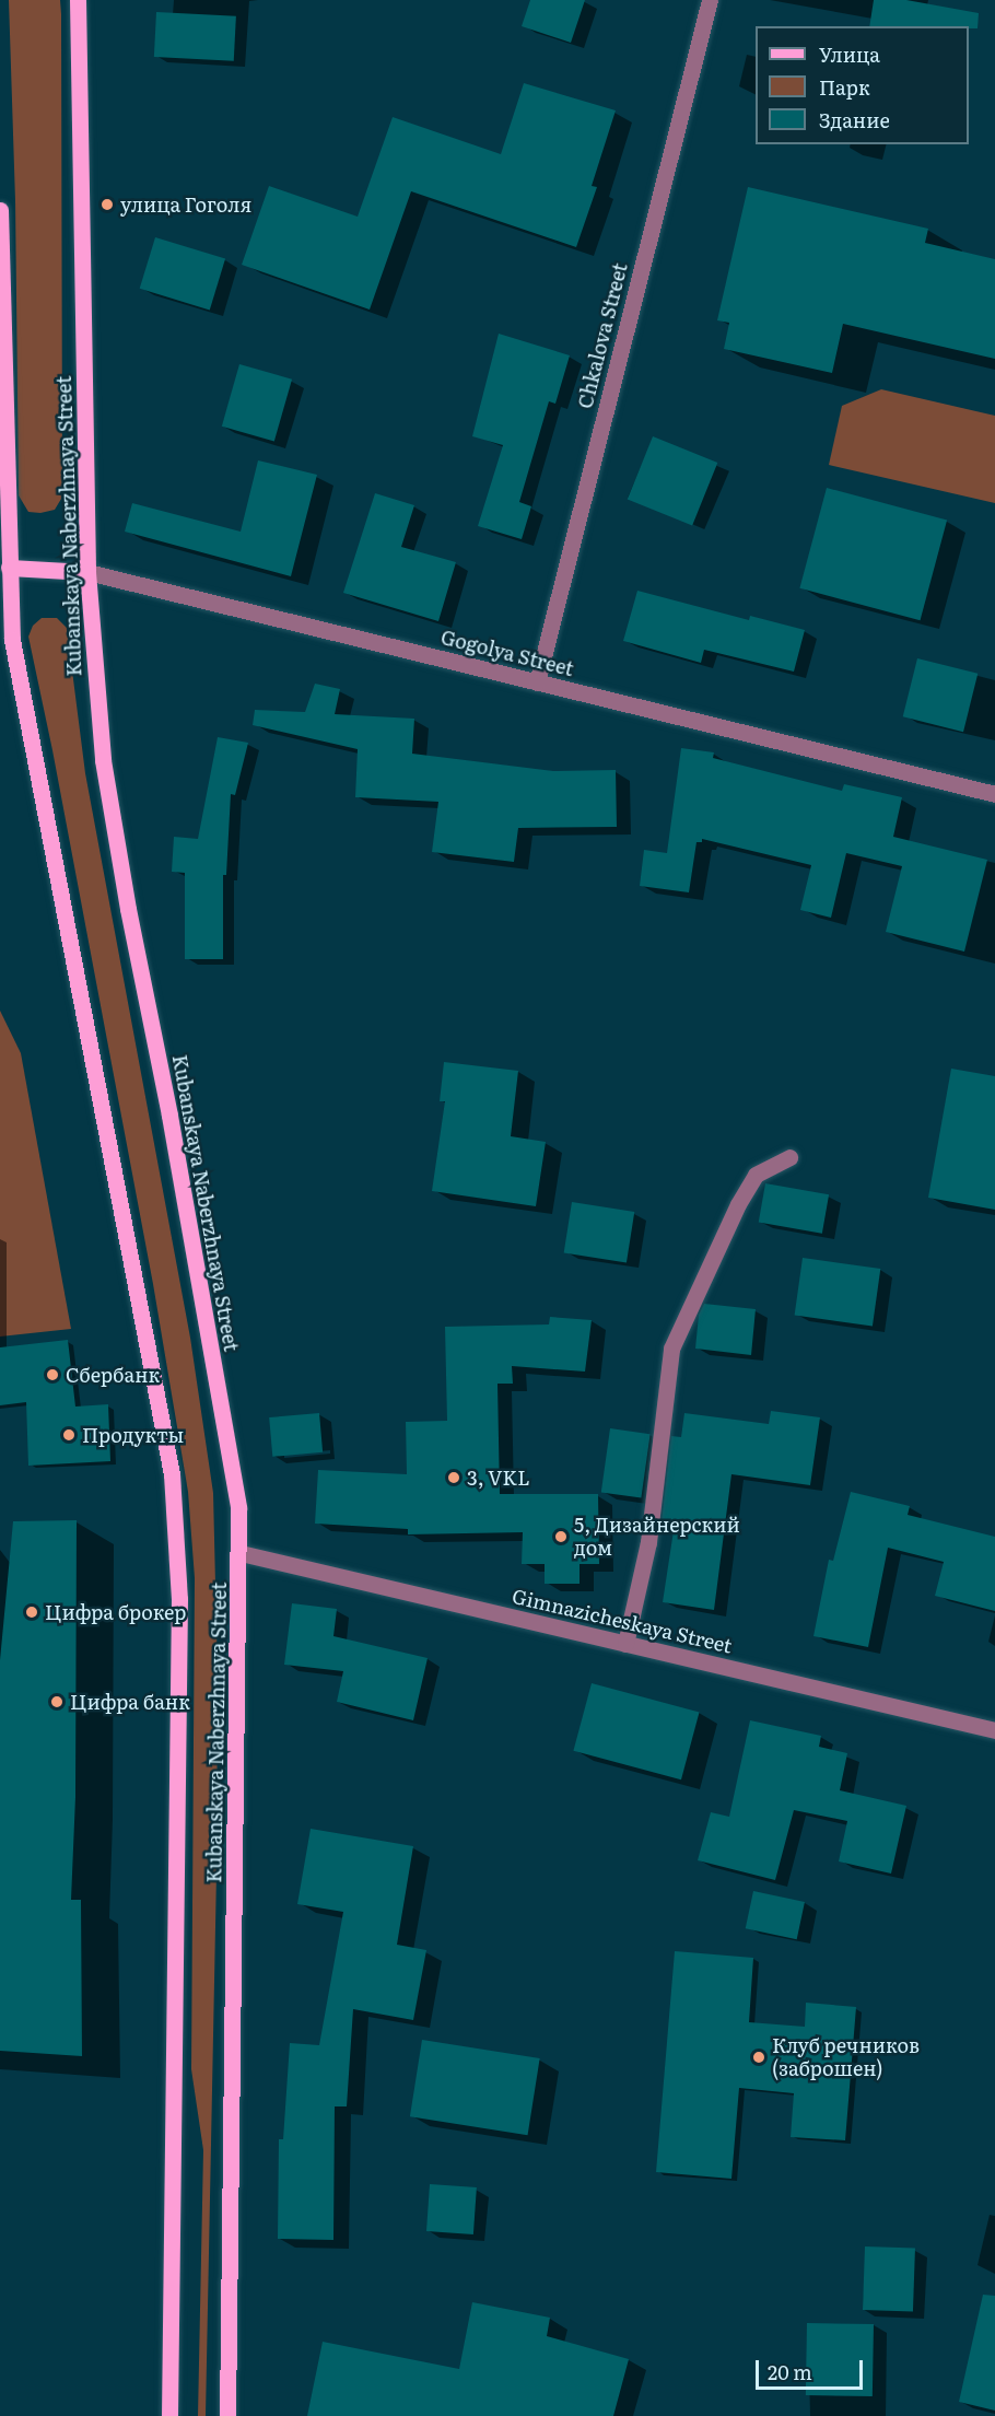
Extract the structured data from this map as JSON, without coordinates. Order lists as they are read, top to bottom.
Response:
{
  "streets": {
    "main road": ["Kubanskaya Naberzhnaya Street", "Gogolya Street"],
    "street": ["Chkalova Street", "Gimnazicheskaya Street"]
  },
  "crossings": [
    ["Chkalova Street", "Gogolya Street"],
    ["Kubanskaya Naberzhnaya Street", "Gogolya Street"],
    ["Kubanskaya Naberzhnaya Street", "Gimnazicheskaya Street"]
  ],
  "places": [
    "улица Гоголя",
    "Сбербанк",
    "Продукты",
    "3, VKL",
    "5, Дизайнерский дом",
    "Цифра брокер",
    "Цифра банк",
    "Клуб речников (заброшен)"
  ],
  "legend": ["Улица", "Парк", "Здание"],
  "scale_bar": "20 m"
}
